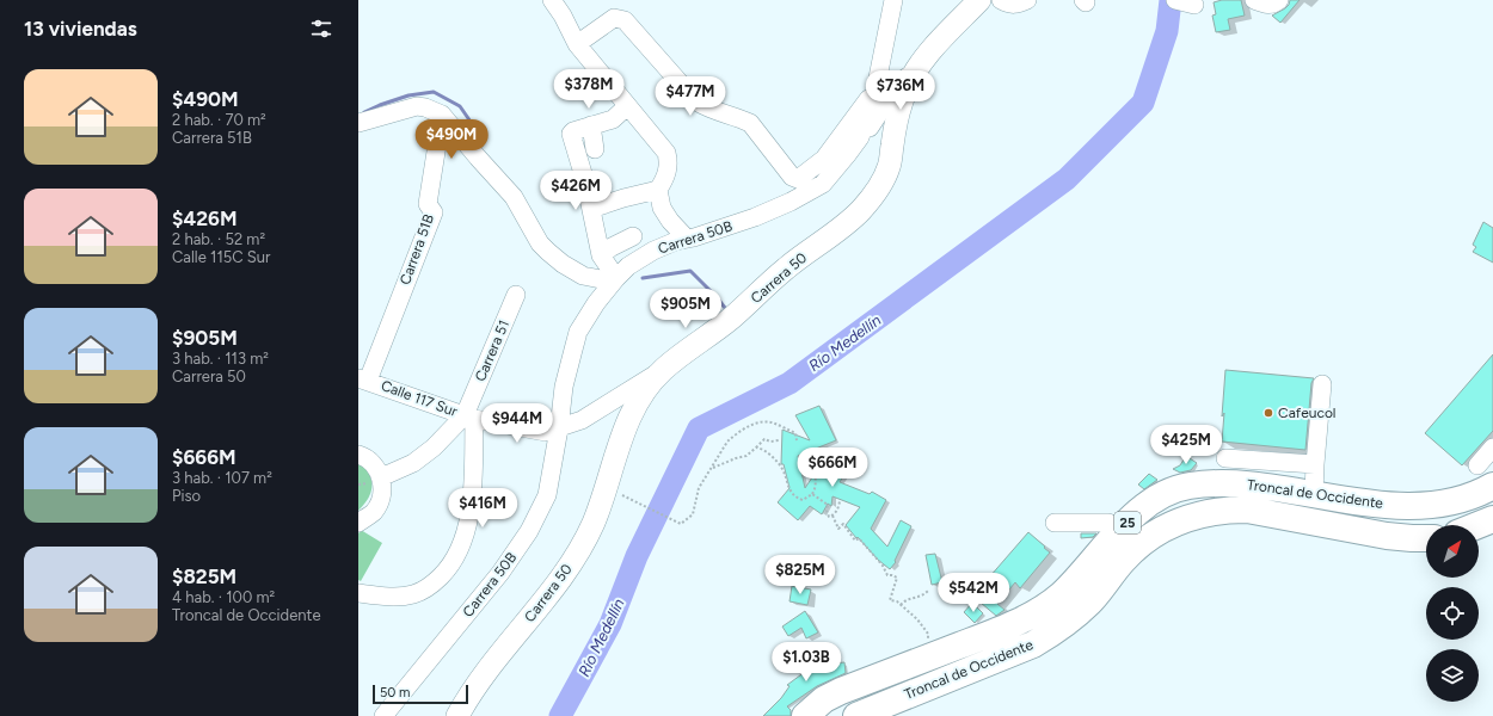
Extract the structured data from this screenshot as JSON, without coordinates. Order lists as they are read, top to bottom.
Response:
{
  "streets": {
    "highway": ["Troncal de Occidente", "25"],
    "main road": ["Carrera 50"],
    "street": [
      "Carrera 50B",
      "Carrera 51B",
      "Carrera 51",
      "Calle 117 Sur"
    ]
  },
  "crossings": [
    ["Carrera 50B", "Calle 117 Sur"],
    ["Carrera 51B", "Calle 117 Sur"],
    ["Carrera 50", "Calle 117 Sur"],
    ["Carrera 51", "Calle 117 Sur"]
  ],
  "water": ["Río Medellín"],
  "places": ["Cafeucol"],
  "scale_bar": "50 m",
  "north": "top right",
  "page": {
    "heading": "13 viviendas",
    "list": [
      {
        "name": "$490M",
        "note": "2 hab. · 70 m² · Carrera 51B"
      },
      {
        "name": "$426M",
        "note": "2 hab. · 52 m² · Calle 115C Sur"
      },
      {
        "name": "$905M",
        "note": "3 hab. · 113 m² · Carrera 50"
      },
      {
        "name": "$666M",
        "note": "3 hab. · 107 m² · Piso"
      },
      {
        "name": "$825M",
        "note": "4 hab. · 100 m² · Troncal de Occidente"
      }
    ],
    "price": [
      "$378M",
      "$736M",
      "$477M",
      "$490M",
      "$426M",
      "$905M",
      "$944M",
      "$425M",
      "$666M",
      "$416M",
      "$825M",
      "$542M",
      "$1.03B"
    ],
    "scale": "50 m"
  }
}
